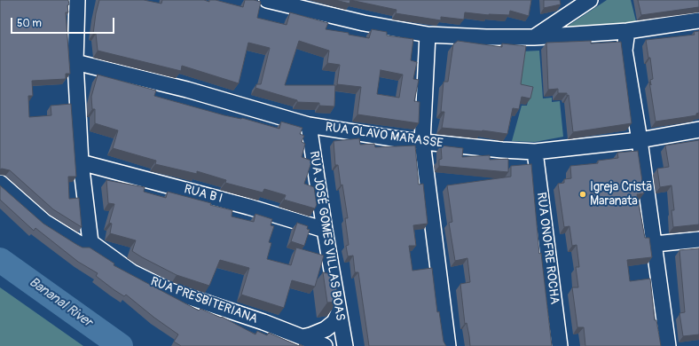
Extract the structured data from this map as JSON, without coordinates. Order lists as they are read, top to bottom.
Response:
{
  "streets": {
    "street": [
      "RUA OLAVO MARASSE",
      "RUA B I",
      "RUA JOSÉ GOMES VILLAS BOAS",
      "RUA ONOFRE ROCHA",
      "RUA PRESBITERIANA"
    ]
  },
  "crossings": [
    ["RUA OLAVO MARASSE", "RUA JOSÉ GOMES VILLAS BOAS"],
    ["RUA OLAVO MARASSE", "RUA ONOFRE ROCHA"],
    ["RUA B I", "RUA JOSÉ GOMES VILLAS BOAS"]
  ],
  "water": ["Bananal River"],
  "places": ["Igreja Cristã Maranata"],
  "scale_bar": "50 m"
}
